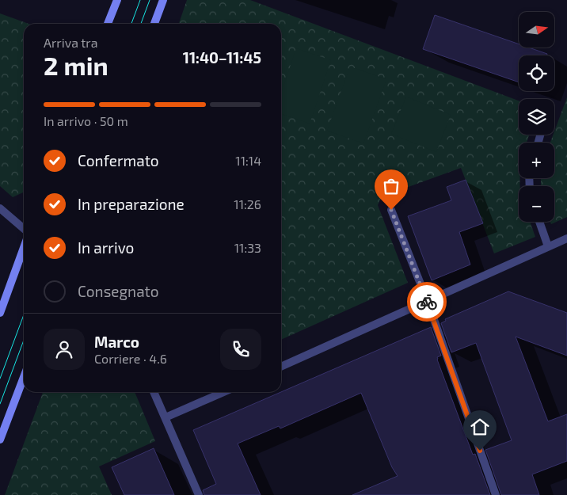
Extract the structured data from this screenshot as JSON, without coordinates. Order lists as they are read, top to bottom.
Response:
{
  "north": "right",
  "page": {
    "map_buttons": ["+", "−"],
    "heading": ["2 min", "Arriva tra", "11:40–11:45"],
    "panel": ["Marco", "Corriere · 4.6"],
    "bar": "In arrivo · 50 m",
    "list": [
      ["Confermato", "11:14"],
      ["In preparazione", "11:26"],
      ["In arrivo", "11:33"],
      "Consegnato"
    ]
  }
}
